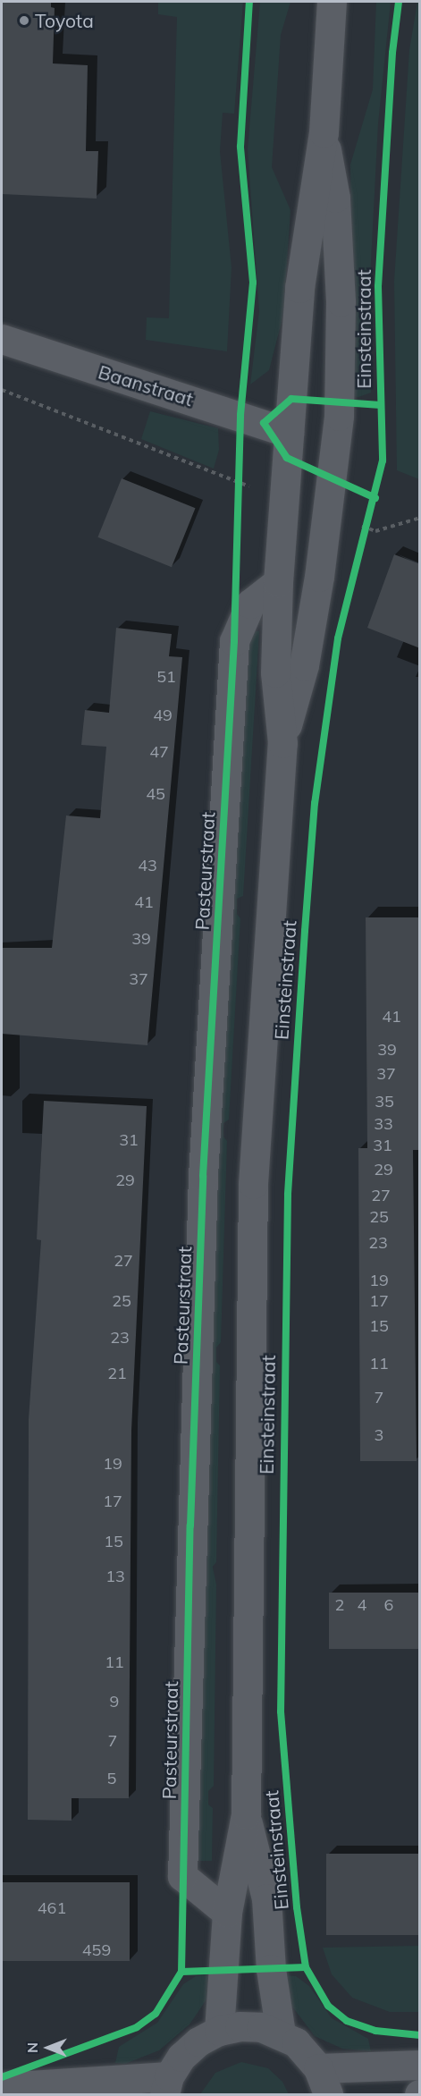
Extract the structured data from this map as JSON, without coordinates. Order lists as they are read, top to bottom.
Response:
{
  "streets": {
    "street": ["Einsteinstraat", "Baanstraat", "Pasteurstraat"]
  },
  "crossings": [
    ["Einsteinstraat", "Baanstraat"],
    ["Einsteinstraat", "Pasteurstraat"]
  ],
  "places": ["Toyota"],
  "house_numbers": [
    "51",
    "49",
    "47",
    "45",
    "43",
    "41",
    "39",
    "37",
    "41",
    "39",
    "37",
    "35",
    "33",
    "31",
    "31",
    "29",
    "29",
    "27",
    "25",
    "23",
    "27",
    "19",
    "25",
    "17",
    "15",
    "23",
    "11",
    "21",
    "7",
    "3",
    "19",
    "17",
    "15",
    "13",
    "2",
    "4",
    "6",
    "11",
    "9",
    "7",
    "5",
    "461",
    "459"
  ],
  "north": "left"
}
